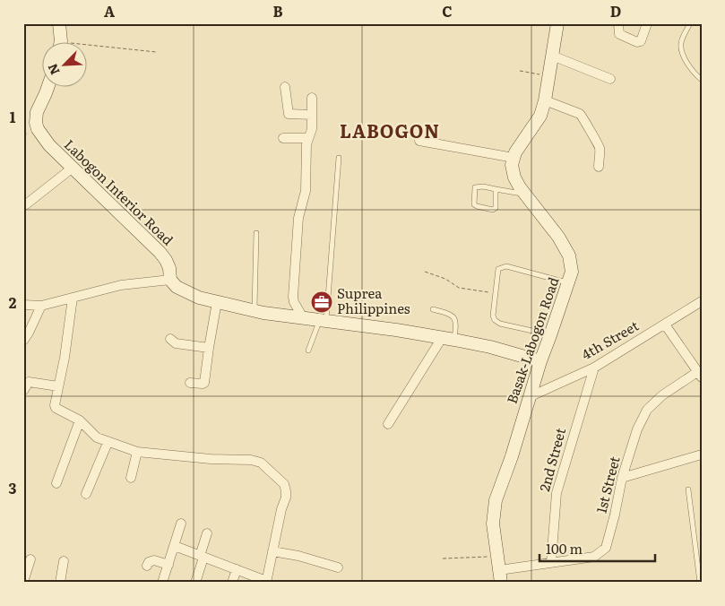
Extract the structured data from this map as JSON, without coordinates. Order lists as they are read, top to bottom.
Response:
{
  "streets": {
    "street": [
      "Labogon Interior Road",
      "Basak-Labogon Road",
      "4th Street",
      "2nd Street",
      "1st Street"
    ]
  },
  "crossings": [
    ["Basak-Labogon Road", "4th Street"],
    ["Basak-Labogon Road", "1st Street"],
    ["4th Street", "2nd Street"],
    ["2nd Street", "1st Street"]
  ],
  "districts": ["LABOGON"],
  "places": {
    "office": ["Suprea Philippines"]
  },
  "scale_bar": "100 m",
  "north": "bottom left",
  "grid": {
    "columns": [
      "A",
      "B",
      "C",
      "D"
    ],
    "rows": ["1", "2", "3"]
  }
}
